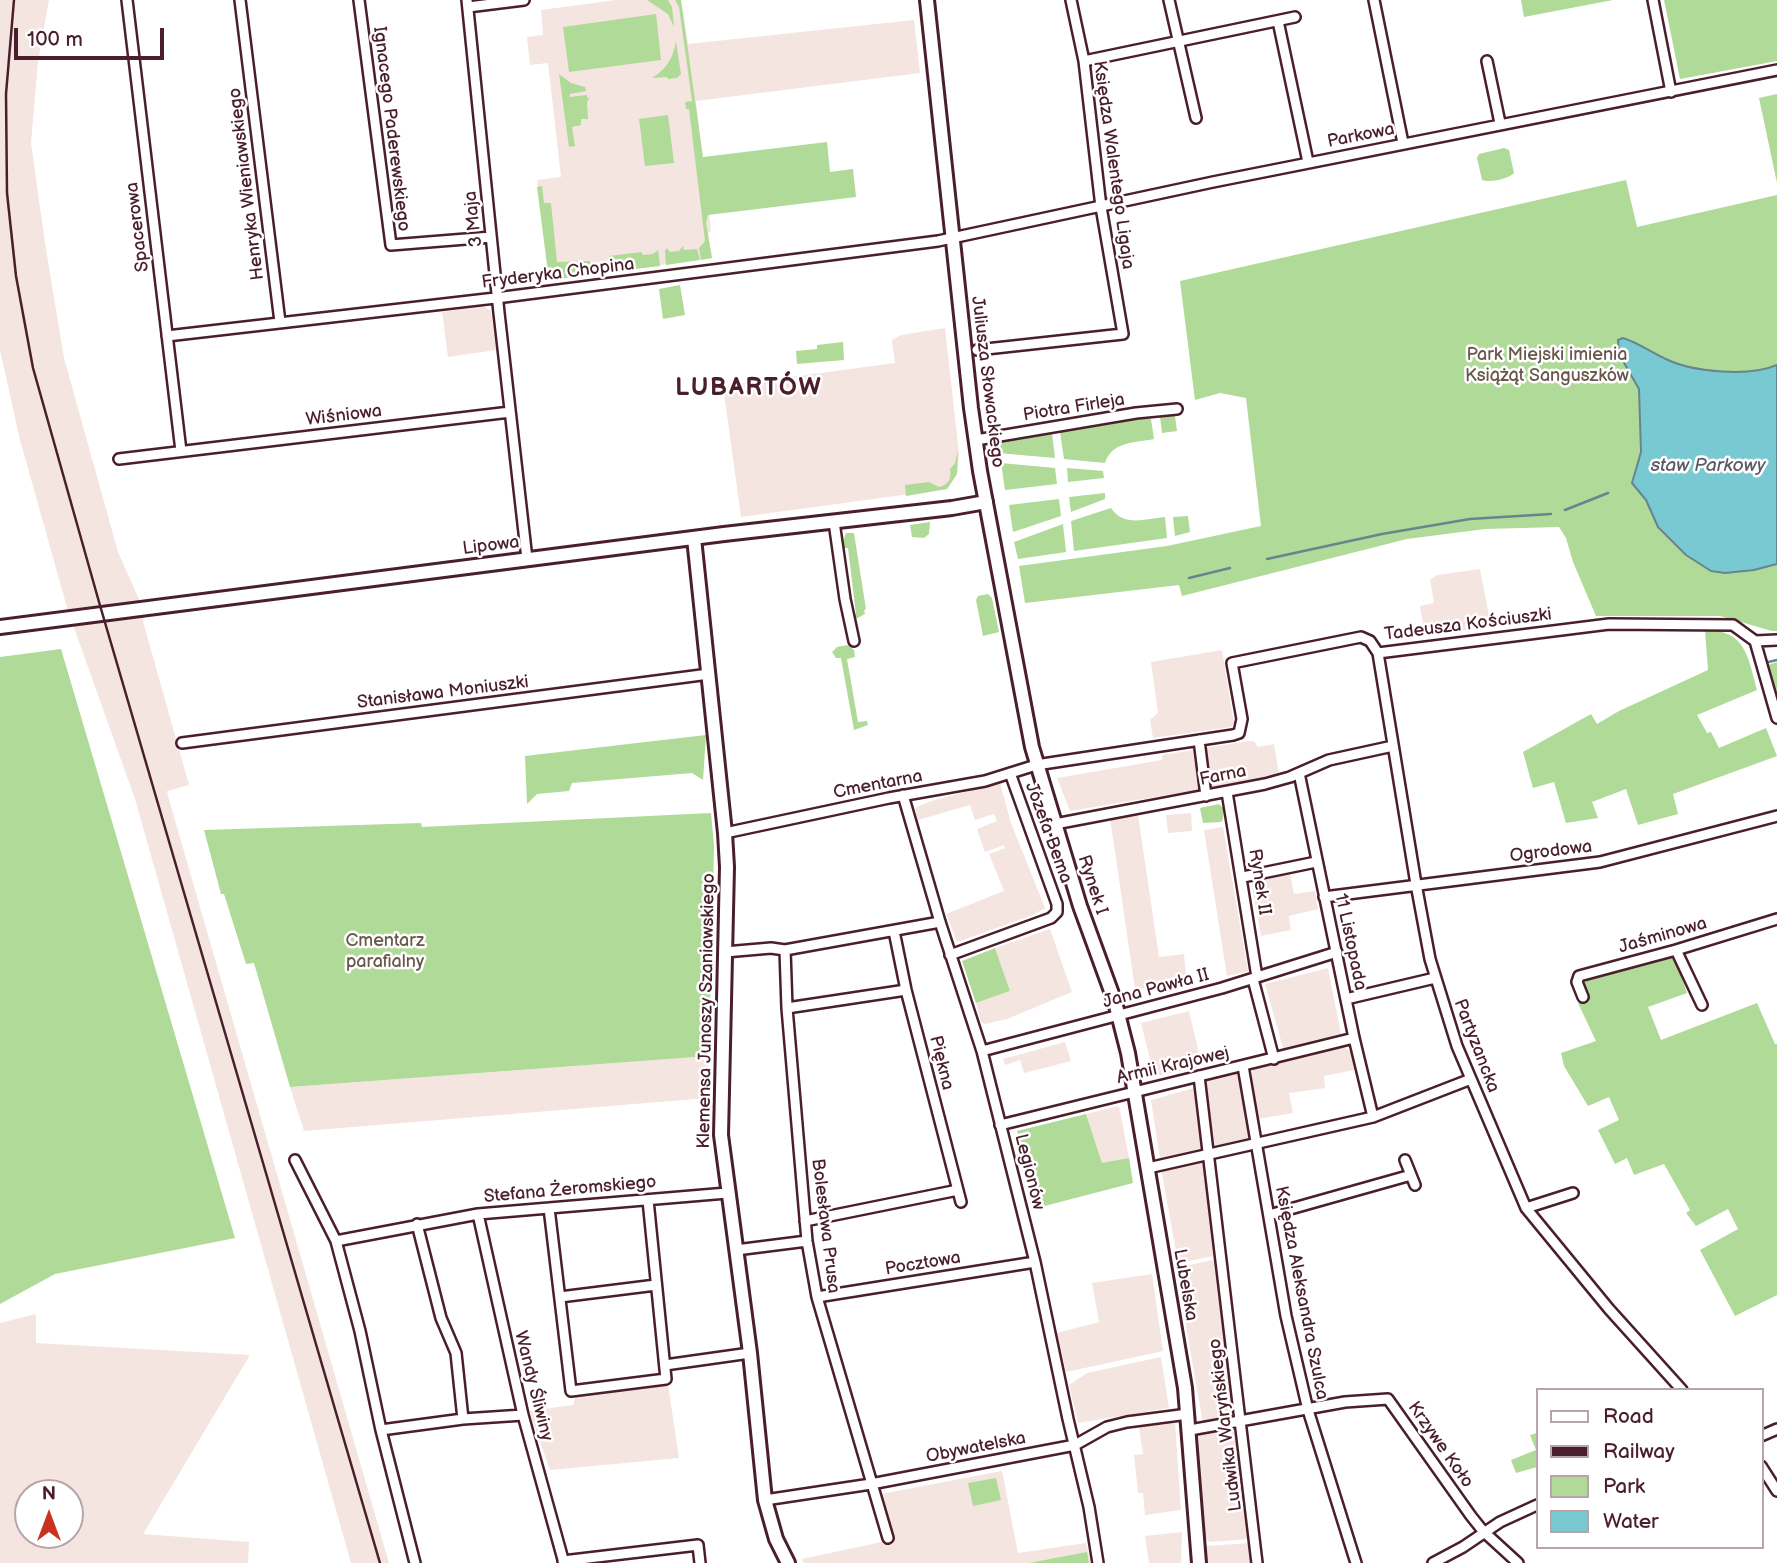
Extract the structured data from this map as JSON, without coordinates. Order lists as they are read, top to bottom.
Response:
{
  "streets": {
    "street": [
      "Ignacego Paderewskiego",
      "Parkowa",
      "Księdza Walentego Ligaja",
      "Henryka Wieniawskiego",
      "3 Maja",
      "Spacerowa",
      "Fryderyka Chopina",
      "Juliusza Słowackiego",
      "Piotra Firleja",
      "Wiśniowa",
      "Lipowa",
      "Tadeusza Kościuszki",
      "Stanisława Moniuszki",
      "Farna",
      "Cmentarna",
      "Józefa Bema",
      "Ogrodowa",
      "Rynek II",
      "Rynek I",
      "Jaśminowa",
      "11 Listopada",
      "Jana Pawła II",
      "Klemensa Junoszy Szaniawskiego",
      "Partyzancka",
      "Piękna",
      "Armii Krajowej",
      "Legionów",
      "Stefana Żeromskiego",
      "Bolesława Prusa",
      "Pocztowa",
      "Lubelska",
      "Księdza Aleksandra Szulca",
      "Wandy Śliwiny",
      "Ludwika Waryńskiego",
      "Krzywe Koło",
      "Obywatelska"
    ]
  },
  "crossings": [
    ["Ignacego Paderewskiego", "3 Maja"],
    ["Parkowa", "Księdza Walentego Ligaja"],
    ["Parkowa", "Fryderyka Chopina"],
    ["Parkowa", "Juliusza Słowackiego"],
    ["Henryka Wieniawskiego", "Fryderyka Chopina"],
    ["3 Maja", "Fryderyka Chopina"],
    ["3 Maja", "Wiśniowa"],
    ["3 Maja", "Lipowa"],
    ["Spacerowa", "Fryderyka Chopina"],
    ["Spacerowa", "Wiśniowa"],
    ["Fryderyka Chopina", "Juliusza Słowackiego"],
    ["Juliusza Słowackiego", "Piotra Firleja"],
    ["Juliusza Słowackiego", "Lipowa"],
    ["Juliusza Słowackiego", "Tadeusza Kościuszki"],
    ["Juliusza Słowackiego", "Cmentarna"],
    ["Juliusza Słowackiego", "Rynek I"],
    ["Lipowa", "Klemensa Junoszy Szaniawskiego"],
    ["Tadeusza Kościuszki", "Cmentarna"],
    ["Tadeusza Kościuszki", "Rynek I"],
    ["Tadeusza Kościuszki", "Partyzancka"],
    ["Stanisława Moniuszki", "Klemensa Junoszy Szaniawskiego"],
    ["Farna", "Rynek II"],
    ["Farna", "Rynek I"],
    ["Farna", "11 Listopada"],
    ["Farna", "Partyzancka"],
    ["Cmentarna", "Józefa Bema"],
    ["Cmentarna", "Rynek I"],
    ["Cmentarna", "Klemensa Junoszy Szaniawskiego"],
    ["Cmentarna", "Legionów"],
    ["Józefa Bema", "Legionów"],
    ["Ogrodowa", "11 Listopada"],
    ["Ogrodowa", "Partyzancka"],
    ["Rynek II", "Jana Pawła II"],
    ["Rynek II", "Armii Krajowej"],
    ["Rynek I", "Jana Pawła II"],
    ["Rynek I", "Lubelska"],
    ["11 Listopada", "Jana Pawła II"],
    ["11 Listopada", "Armii Krajowej"],
    ["Jana Pawła II", "Legionów"],
    ["Jana Pawła II", "Lubelska"],
    ["Klemensa Junoszy Szaniawskiego", "Stefana Żeromskiego"],
    ["Klemensa Junoszy Szaniawskiego", "Obywatelska"],
    ["Armii Krajowej", "Legionów"],
    ["Armii Krajowej", "Lubelska"],
    ["Armii Krajowej", "Księdza Aleksandra Szulca"],
    ["Armii Krajowej", "Ludwika Waryńskiego"],
    ["Legionów", "Pocztowa"],
    ["Legionów", "Obywatelska"],
    ["Stefana Żeromskiego", "Wandy Śliwiny"],
    ["Bolesława Prusa", "Pocztowa"],
    ["Bolesława Prusa", "Obywatelska"],
    ["Lubelska", "Krzywe Koło"],
    ["Lubelska", "Obywatelska"],
    ["Księdza Aleksandra Szulca", "Krzywe Koło"],
    ["Ludwika Waryńskiego", "Krzywe Koło"]
  ],
  "districts": ["LUBARTÓW"],
  "water": ["staw Parkowy"],
  "parks": ["Park Miejski imienia Książąt Sanguszków", "Cmentarz parafialny"],
  "legend": [
    "Road",
    "Railway",
    "Park",
    "Water"
  ],
  "scale_bar": "100 m",
  "north": "top"
}
